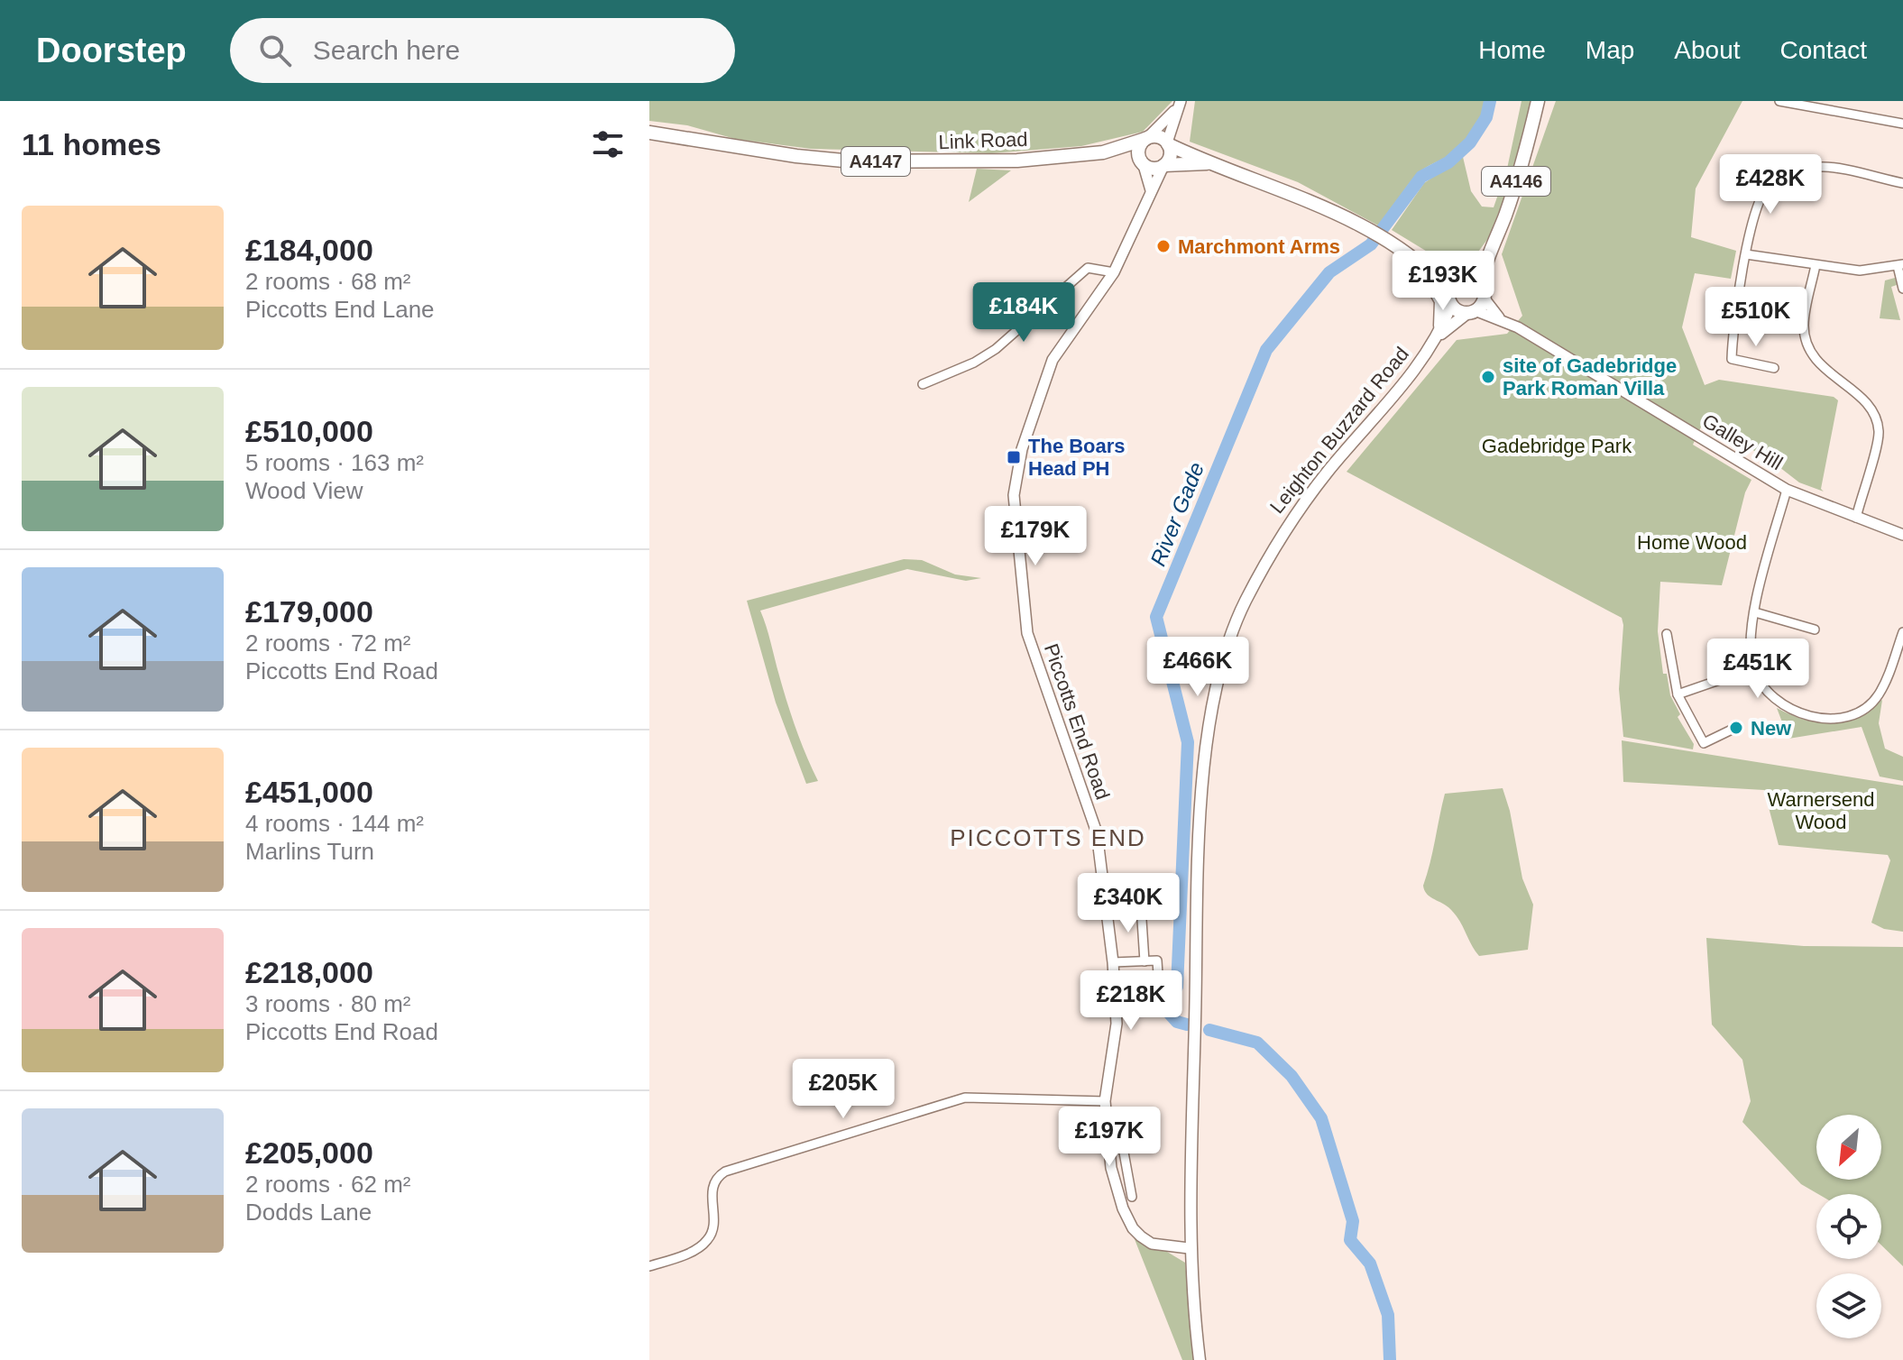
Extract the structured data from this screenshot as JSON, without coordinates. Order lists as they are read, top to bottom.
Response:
{
  "streets": {
    "main road": [
      "Link Road",
      "A4147",
      "A4146",
      "Leighton Buzzard Road"
    ],
    "street": ["Galley Hill", "Piccotts End Road"]
  },
  "crossings": [
    ["Link Road", "A4146"],
    ["Link Road", "Leighton Buzzard Road"],
    ["Link Road", "Galley Hill"],
    ["Link Road", "Piccotts End Road"],
    ["A4146", "Galley Hill"],
    ["Leighton Buzzard Road", "Galley Hill"],
    ["Leighton Buzzard Road", "Piccotts End Road"]
  ],
  "districts": ["PICCOTTS END"],
  "water": ["River Gade"],
  "parks": ["Gadebridge Park", "Home Wood", "Warnersend Wood"],
  "places": {
    "other": ["Marchmont Arms", "site of Gadebridge Park Roman Villa", "New"],
    "transit": ["The Boars Head PH"]
  },
  "north": "bottom left",
  "page": {
    "header": "Doorstep",
    "search": "Search here",
    "nav": [
      "Home",
      "Map",
      "About",
      "Contact"
    ],
    "heading": "11 homes",
    "price": [
      "£428K",
      "£193K",
      "£184K",
      "£510K",
      "£179K",
      "£466K",
      "£451K",
      "£340K",
      "£218K",
      "£205K",
      "£197K"
    ],
    "list": [
      {
        "name": "£184,000",
        "note": "2 rooms · 68 m² · Piccotts End Lane"
      },
      {
        "name": "£510,000",
        "note": "5 rooms · 163 m² · Wood View"
      },
      {
        "name": "£179,000",
        "note": "2 rooms · 72 m² · Piccotts End Road"
      },
      {
        "name": "£451,000",
        "note": "4 rooms · 144 m² · Marlins Turn"
      },
      {
        "name": "£218,000",
        "note": "3 rooms · 80 m² · Piccotts End Road"
      },
      {
        "name": "£205,000",
        "note": "2 rooms · 62 m² · Dodds Lane"
      }
    ]
  }
}
